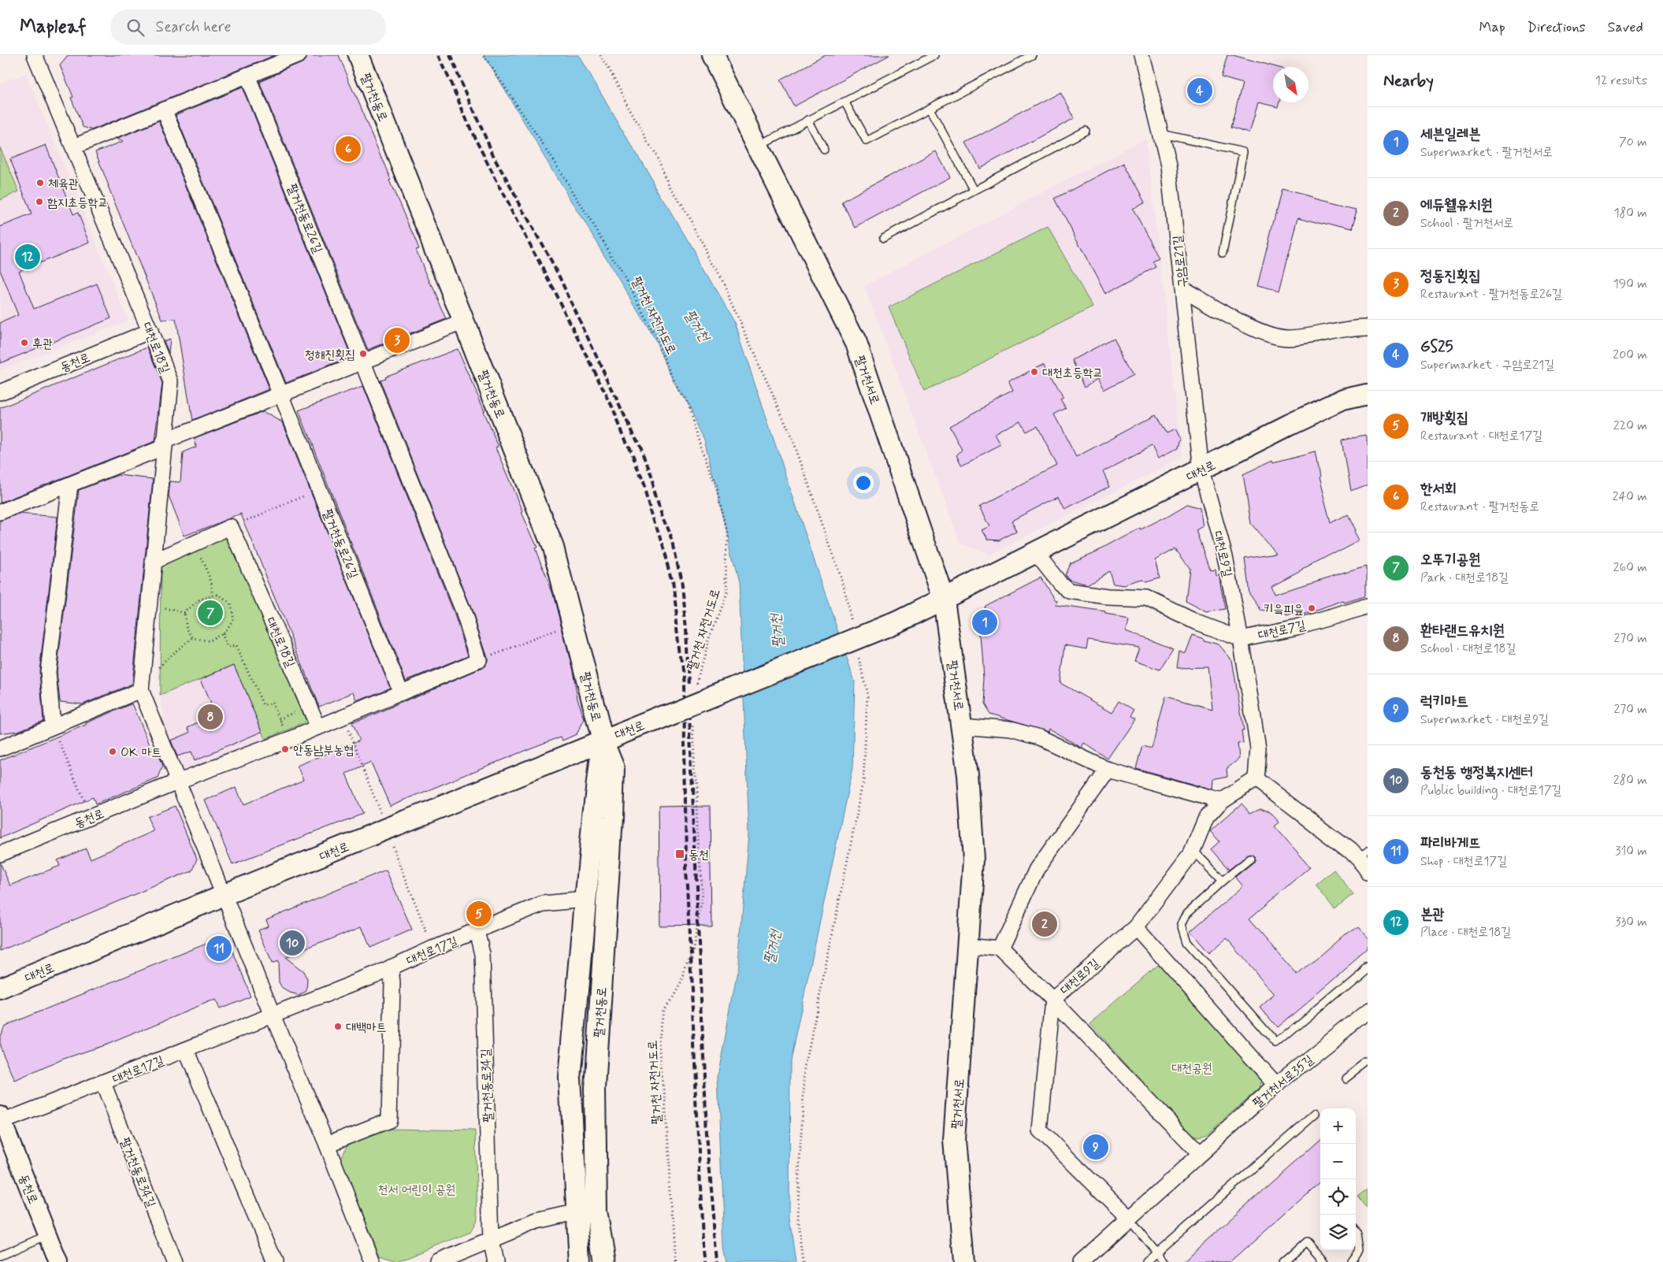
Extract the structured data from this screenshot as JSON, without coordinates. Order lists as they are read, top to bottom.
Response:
{
  "streets": {
    "main road": ["팔거천동로", "팔거천서로", "대천로"],
    "street": [
      "팔거천동로26길",
      "구암로21길",
      "대천로18길",
      "동천로",
      "대천로9길",
      "대천로7길",
      "대천로17길",
      "팔거천서로35길",
      "팔거천동로34길"
    ],
    "path": ["팔거천 자전거도로"]
  },
  "crossings": [
    ["팔거천동로", "대천로"],
    ["팔거천동로", "대천로17길"],
    ["구암로21길", "대천로"],
    ["구암로21길", "대천로9길"],
    ["대천로18길", "동천로"],
    ["대천로18길", "대천로"],
    ["동천로", "대천로17길"],
    ["팔거천서로", "대천로"],
    ["팔거천서로", "대천로9길"],
    ["대천로", "대천로9길"],
    ["대천로9길", "대천로7길"],
    ["대천로9길", "팔거천서로35길"],
    ["대천로17길", "팔거천동로34길"]
  ],
  "water": ["팔거천"],
  "parks": ["대천공원", "천서 어린이 공원"],
  "places": {
    "other": [
      "체육관",
      "함지초등학교",
      "후관",
      "청해진횟집",
      "대천초등학교",
      "키읔피읖",
      "안동남부농협",
      "OK 마트",
      "대백마트"
    ],
    "transit": ["동천"]
  },
  "north": "bottom right",
  "page": {
    "header": "Mapleaf",
    "search": "Search here",
    "nav": ["Map", "Directions", "Saved"],
    "heading": ["Nearby", "12 results"],
    "pins": [
      "4",
      "6",
      "12",
      "3",
      "7",
      "1",
      "8",
      "5",
      "2",
      "10",
      "11",
      "9"
    ],
    "list": [
      {
        "mark": "1",
        "name": "세븐일레븐",
        "note": "Supermarket · 팔거천서로",
        "value": "70 m"
      },
      {
        "mark": "2",
        "name": "에듀웰유치원",
        "note": "School · 팔거천서로",
        "value": "180 m"
      },
      {
        "mark": "3",
        "name": "정동진횟집",
        "note": "Restaurant · 팔거천동로26길",
        "value": "190 m"
      },
      {
        "mark": "4",
        "name": "GS25",
        "note": "Supermarket · 구암로21길",
        "value": "200 m"
      },
      {
        "mark": "5",
        "name": "개방횟집",
        "note": "Restaurant · 대천로17길",
        "value": "220 m"
      },
      {
        "mark": "6",
        "name": "한서회",
        "note": "Restaurant · 팔거천동로",
        "value": "240 m"
      },
      {
        "mark": "7",
        "name": "오뚜기공원",
        "note": "Park · 대천로18길",
        "value": "260 m"
      },
      {
        "mark": "8",
        "name": "환타랜드유치원",
        "note": "School · 대천로18길",
        "value": "270 m"
      },
      {
        "mark": "9",
        "name": "럭키마트",
        "note": "Supermarket · 대천로9길",
        "value": "270 m"
      },
      {
        "mark": "10",
        "name": "동천동 행정복지센터",
        "note": "Public building · 대천로17길",
        "value": "280 m"
      },
      {
        "mark": "11",
        "name": "파리바게뜨",
        "note": "Shop · 대천로17길",
        "value": "310 m"
      },
      {
        "mark": "12",
        "name": "본관",
        "note": "Place · 대천로18길",
        "value": "330 m"
      }
    ],
    "map_buttons": ["+", "−"]
  }
}
